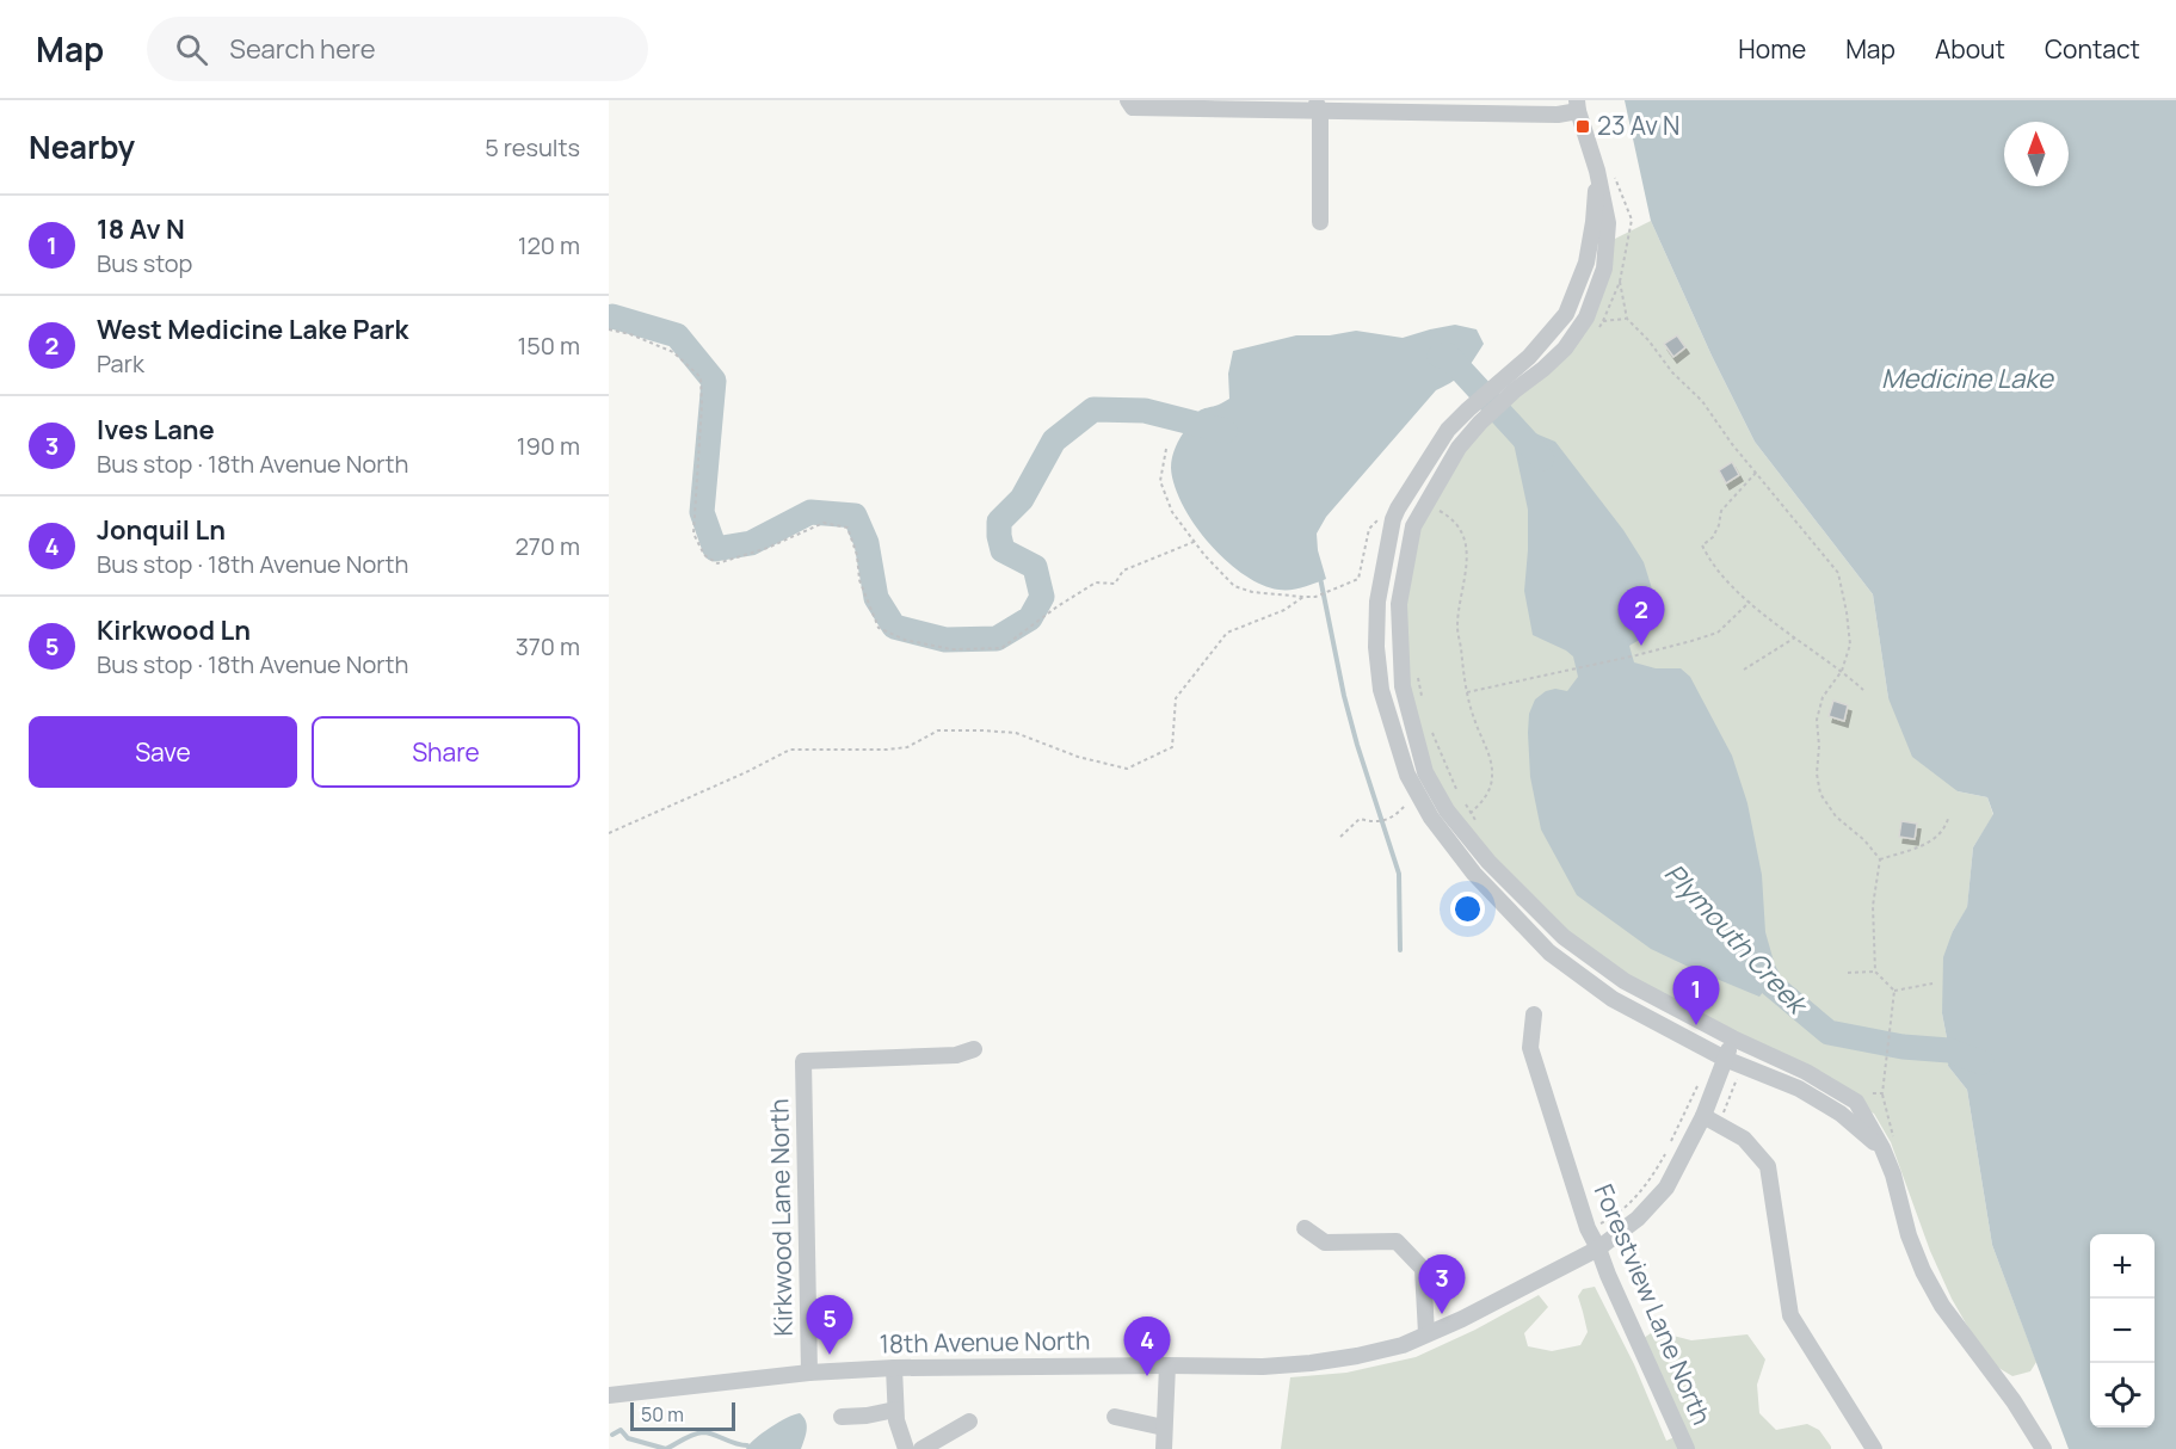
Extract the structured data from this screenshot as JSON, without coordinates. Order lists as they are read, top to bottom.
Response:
{
  "streets": {
    "street": ["Kirkwood Lane North", "Forestview Lane North", "18th Avenue North"]
  },
  "crossings": [
    ["Kirkwood Lane North", "18th Avenue North"],
    ["Forestview Lane North", "18th Avenue North"]
  ],
  "water": ["Medicine Lake", "Plymouth Creek"],
  "places": {
    "transit": ["23 Av N"]
  },
  "scale_bar": "50 m",
  "north": "top",
  "page": {
    "header": "Map",
    "search": "Search here",
    "nav": [
      "Home",
      "Map",
      "About",
      "Contact"
    ],
    "heading": ["Nearby", "5 results"],
    "list": [
      {
        "mark": "1",
        "name": "18 Av N",
        "note": "Bus stop",
        "value": "120 m"
      },
      {
        "mark": "2",
        "name": "West Medicine Lake Park",
        "note": "Park",
        "value": "150 m"
      },
      {
        "mark": "3",
        "name": "Ives Lane",
        "note": "Bus stop · 18th Avenue North",
        "value": "190 m"
      },
      {
        "mark": "4",
        "name": "Jonquil Ln",
        "note": "Bus stop · 18th Avenue North",
        "value": "270 m"
      },
      {
        "mark": "5",
        "name": "Kirkwood Ln",
        "note": "Bus stop · 18th Avenue North",
        "value": "370 m"
      }
    ],
    "pins": [
      "2",
      "1",
      "3",
      "5",
      "4"
    ],
    "buttons": ["Save", "Share"],
    "map_buttons": ["+", "−"],
    "scale": "50 m"
  }
}
